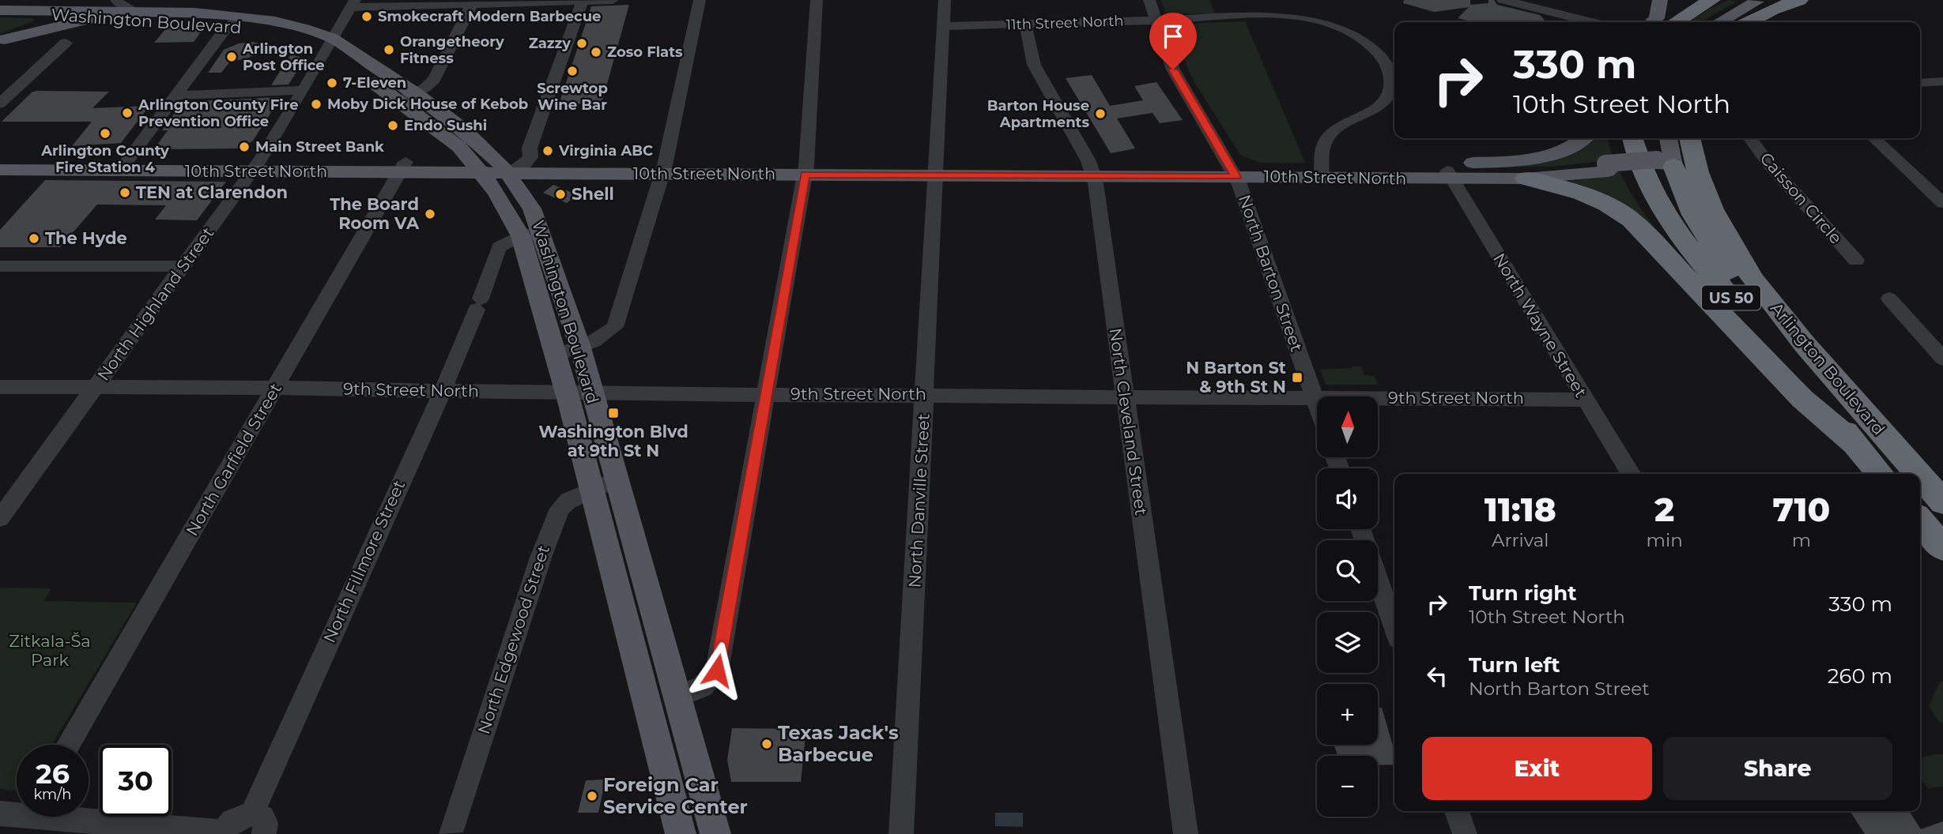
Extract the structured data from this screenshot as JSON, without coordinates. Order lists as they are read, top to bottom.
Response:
{
  "streets": {
    "highway": ["US 50", "Arlington Boulevard"],
    "main road": ["Washington Boulevard", "10th Street North"],
    "street": [
      "11th Street North",
      "Caisson Circle",
      "North Barton Street",
      "North Highland Street",
      "North Wayne Street",
      "9th Street North",
      "North Cleveland Street",
      "North Garfield Street",
      "North Danville Street",
      "North Fillmore Street",
      "North Edgewood Street"
    ]
  },
  "crossings": [
    ["Washington Boulevard", "10th Street North"],
    ["Washington Boulevard", "North Highland Street"],
    ["Washington Boulevard", "9th Street North"],
    ["Washington Boulevard", "North Fillmore Street"],
    ["Washington Boulevard", "North Edgewood Street"],
    ["11th Street North", "10th Street North"],
    ["11th Street North", "North Barton Street"],
    ["11th Street North", "North Cleveland Street"],
    ["11th Street North", "North Danville Street"],
    ["10th Street North", "North Barton Street"],
    ["10th Street North", "North Highland Street"],
    ["10th Street North", "North Wayne Street"],
    ["10th Street North", "North Cleveland Street"],
    ["10th Street North", "North Garfield Street"],
    ["10th Street North", "North Danville Street"],
    ["North Barton Street", "9th Street North"],
    ["North Highland Street", "9th Street North"],
    ["North Wayne Street", "9th Street North"],
    ["9th Street North", "North Cleveland Street"],
    ["9th Street North", "North Garfield Street"],
    ["9th Street North", "North Danville Street"],
    ["9th Street North", "North Fillmore Street"]
  ],
  "parks": ["Zitkala-Ša Park"],
  "places": {
    "other": [
      "Smokecraft Modern Barbecue",
      "Zazzy",
      "Orangetheory Fitness",
      "Zoso Flats",
      "Arlington Post Office",
      "Screwtop Wine Bar",
      "7-Eleven",
      "Moby Dick House of Kebob",
      "Arlington County Fire Prevention Office",
      "Barton House Apartments",
      "Endo Sushi",
      "Arlington County Fire Station 4",
      "Main Street Bank",
      "Virginia ABC",
      "TEN at Clarendon",
      "Shell",
      "The Board Room VA",
      "The Hyde",
      "Texas Jack's Barbecue",
      "Foreign Car Service Center"
    ],
    "transit": ["N Barton St & 9th St N", "Washington Blvd at 9th St N"]
  },
  "north": "top",
  "page": {
    "turn": ["330 m", "10th Street North"],
    "map_buttons": ["+", "−"],
    "eta": [
      "11:18",
      "Arrival",
      "2",
      "min",
      "710",
      "m"
    ],
    "list": [
      {
        "name": "Turn right",
        "note": "10th Street North",
        "value": "330 m"
      },
      {
        "name": "Turn left",
        "note": "North Barton Street",
        "value": "260 m"
      }
    ],
    "buttons": ["Exit", "Share"],
    "speed": "26 km/h",
    "limit": "30"
  }
}
